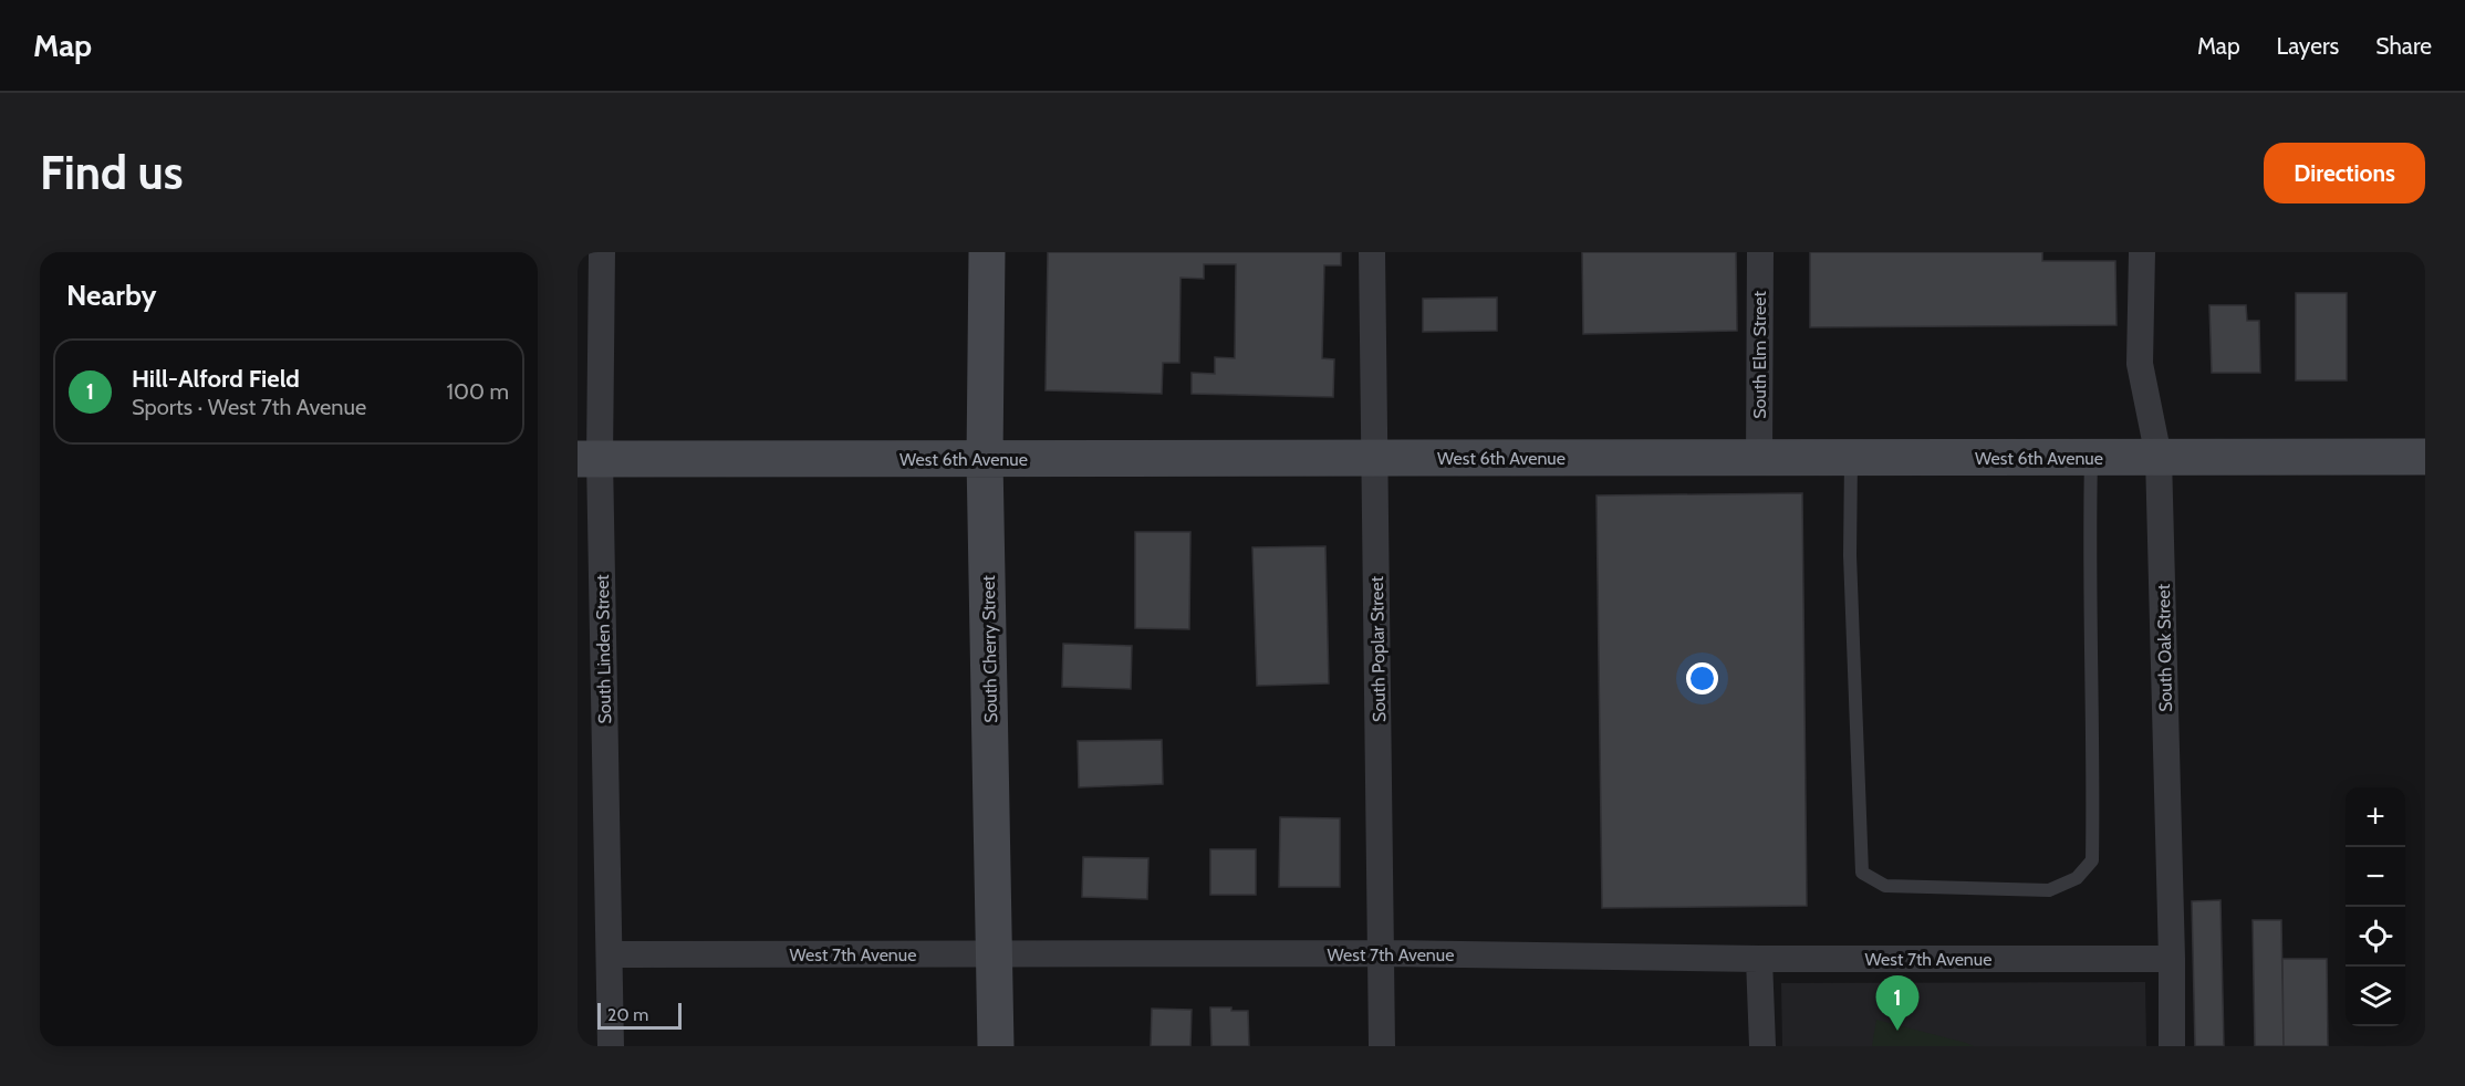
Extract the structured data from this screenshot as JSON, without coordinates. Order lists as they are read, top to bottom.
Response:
{
  "streets": {
    "main road": ["West 6th Avenue", "South Cherry Street"],
    "street": [
      "South Elm Street",
      "South Oak Street",
      "South Linden Street",
      "South Poplar Street",
      "West 7th Avenue"
    ]
  },
  "crossings": [
    ["South Elm Street", "West 6th Avenue"],
    ["West 6th Avenue", "South Oak Street"],
    ["West 6th Avenue", "South Linden Street"],
    ["West 6th Avenue", "South Cherry Street"],
    ["West 6th Avenue", "South Poplar Street"],
    ["South Oak Street", "West 7th Avenue"],
    ["South Linden Street", "West 7th Avenue"],
    ["South Cherry Street", "West 7th Avenue"],
    ["South Poplar Street", "West 7th Avenue"]
  ],
  "scale_bar": "20 m",
  "page": {
    "header": "Map",
    "nav": ["Map", "Layers", "Share"],
    "buttons": "Directions",
    "title": "Find us",
    "heading": "Nearby",
    "list": [
      {
        "mark": "1",
        "name": "Hill-Alford Field",
        "note": "Sports · West 7th Avenue",
        "value": "100 m"
      }
    ],
    "map_buttons": ["+", "−"],
    "pins": "1",
    "scale": "20 m"
  }
}
